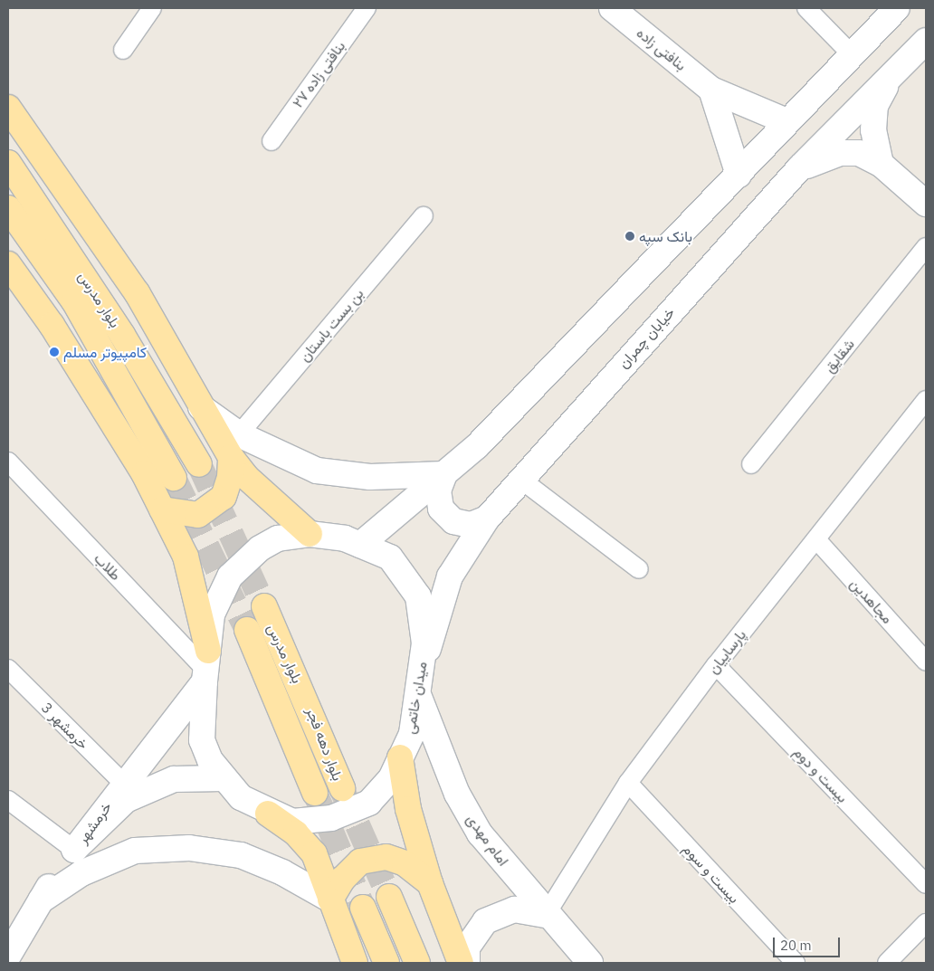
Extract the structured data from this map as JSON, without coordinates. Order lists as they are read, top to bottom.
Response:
{
  "streets": {
    "main road": [
      "بنافتی زاده",
      "بلوار مدرس",
      "خیابان چمران",
      "میدان خاتمی",
      "بلوار دهه فجر",
      "خرمشهر",
      "امام مهدی"
    ],
    "street": [
      "بنافتی زاده ۲۷",
      "بن بست باستان",
      "شقایق",
      "طلاب",
      "مجاهدین",
      "پارساییان",
      "خرمشهر 3",
      "بیست و دوم",
      "بیست و سوم"
    ]
  },
  "crossings": [
    ["بلوار مدرس", "بلوار دهه فجر"],
    ["خیابان چمران", "میدان خاتمی"],
    ["طلاب", "میدان خاتمی"],
    ["طلاب", "خرمشهر"],
    ["مجاهدین", "پارساییان"],
    ["پارساییان", "بیست و دوم"],
    ["پارساییان", "امام مهدی"],
    ["پارساییان", "بیست و سوم"],
    ["میدان خاتمی", "خرمشهر"],
    ["میدان خاتمی", "امام مهدی"],
    ["خرمشهر 3", "خرمشهر"]
  ],
  "places": ["بانک سپه", "کامپیوتر مسلم"],
  "scale_bar": "20 m"
}
